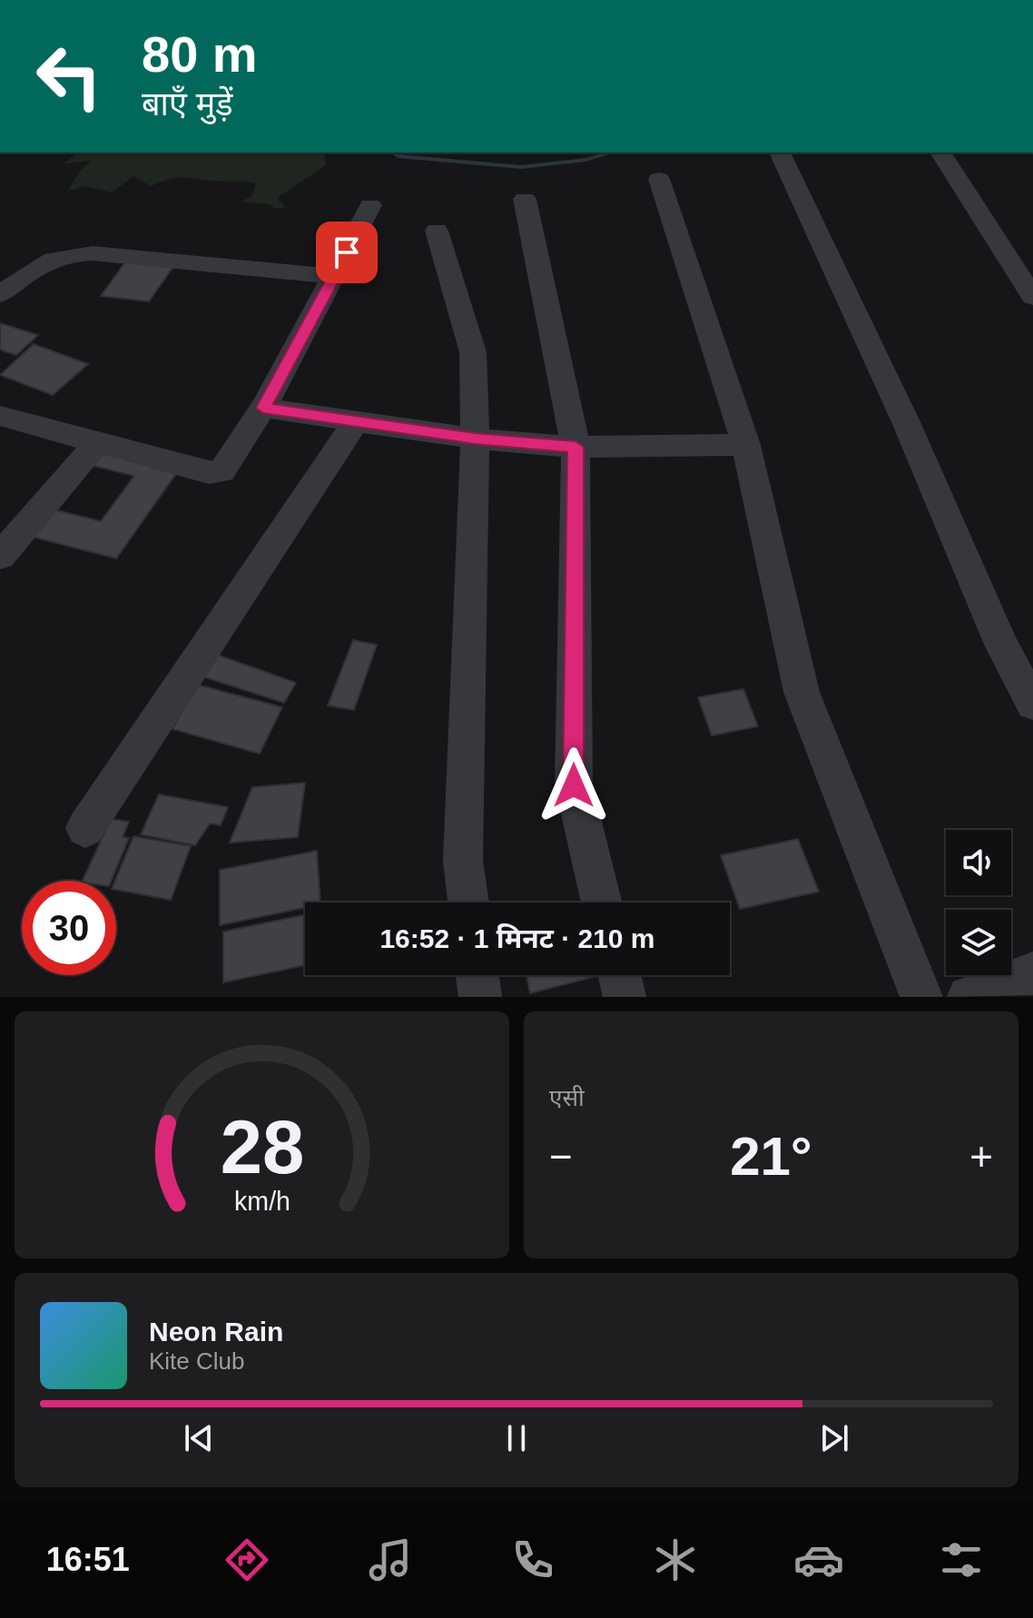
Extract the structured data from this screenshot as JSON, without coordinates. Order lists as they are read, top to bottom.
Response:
{
  "page": {
    "turn": ["80 m", "बाएँ मुड़ें"],
    "limit": "30",
    "trip": "16:52 · 1 मिनट · 210 m",
    "tile": "एसी",
    "heat": ["−", "21°", "+"],
    "song": ["Neon Rain", "Kite Club"],
    "tabs": "16:51",
    "gauge": ["28", "km/h"]
  }
}
